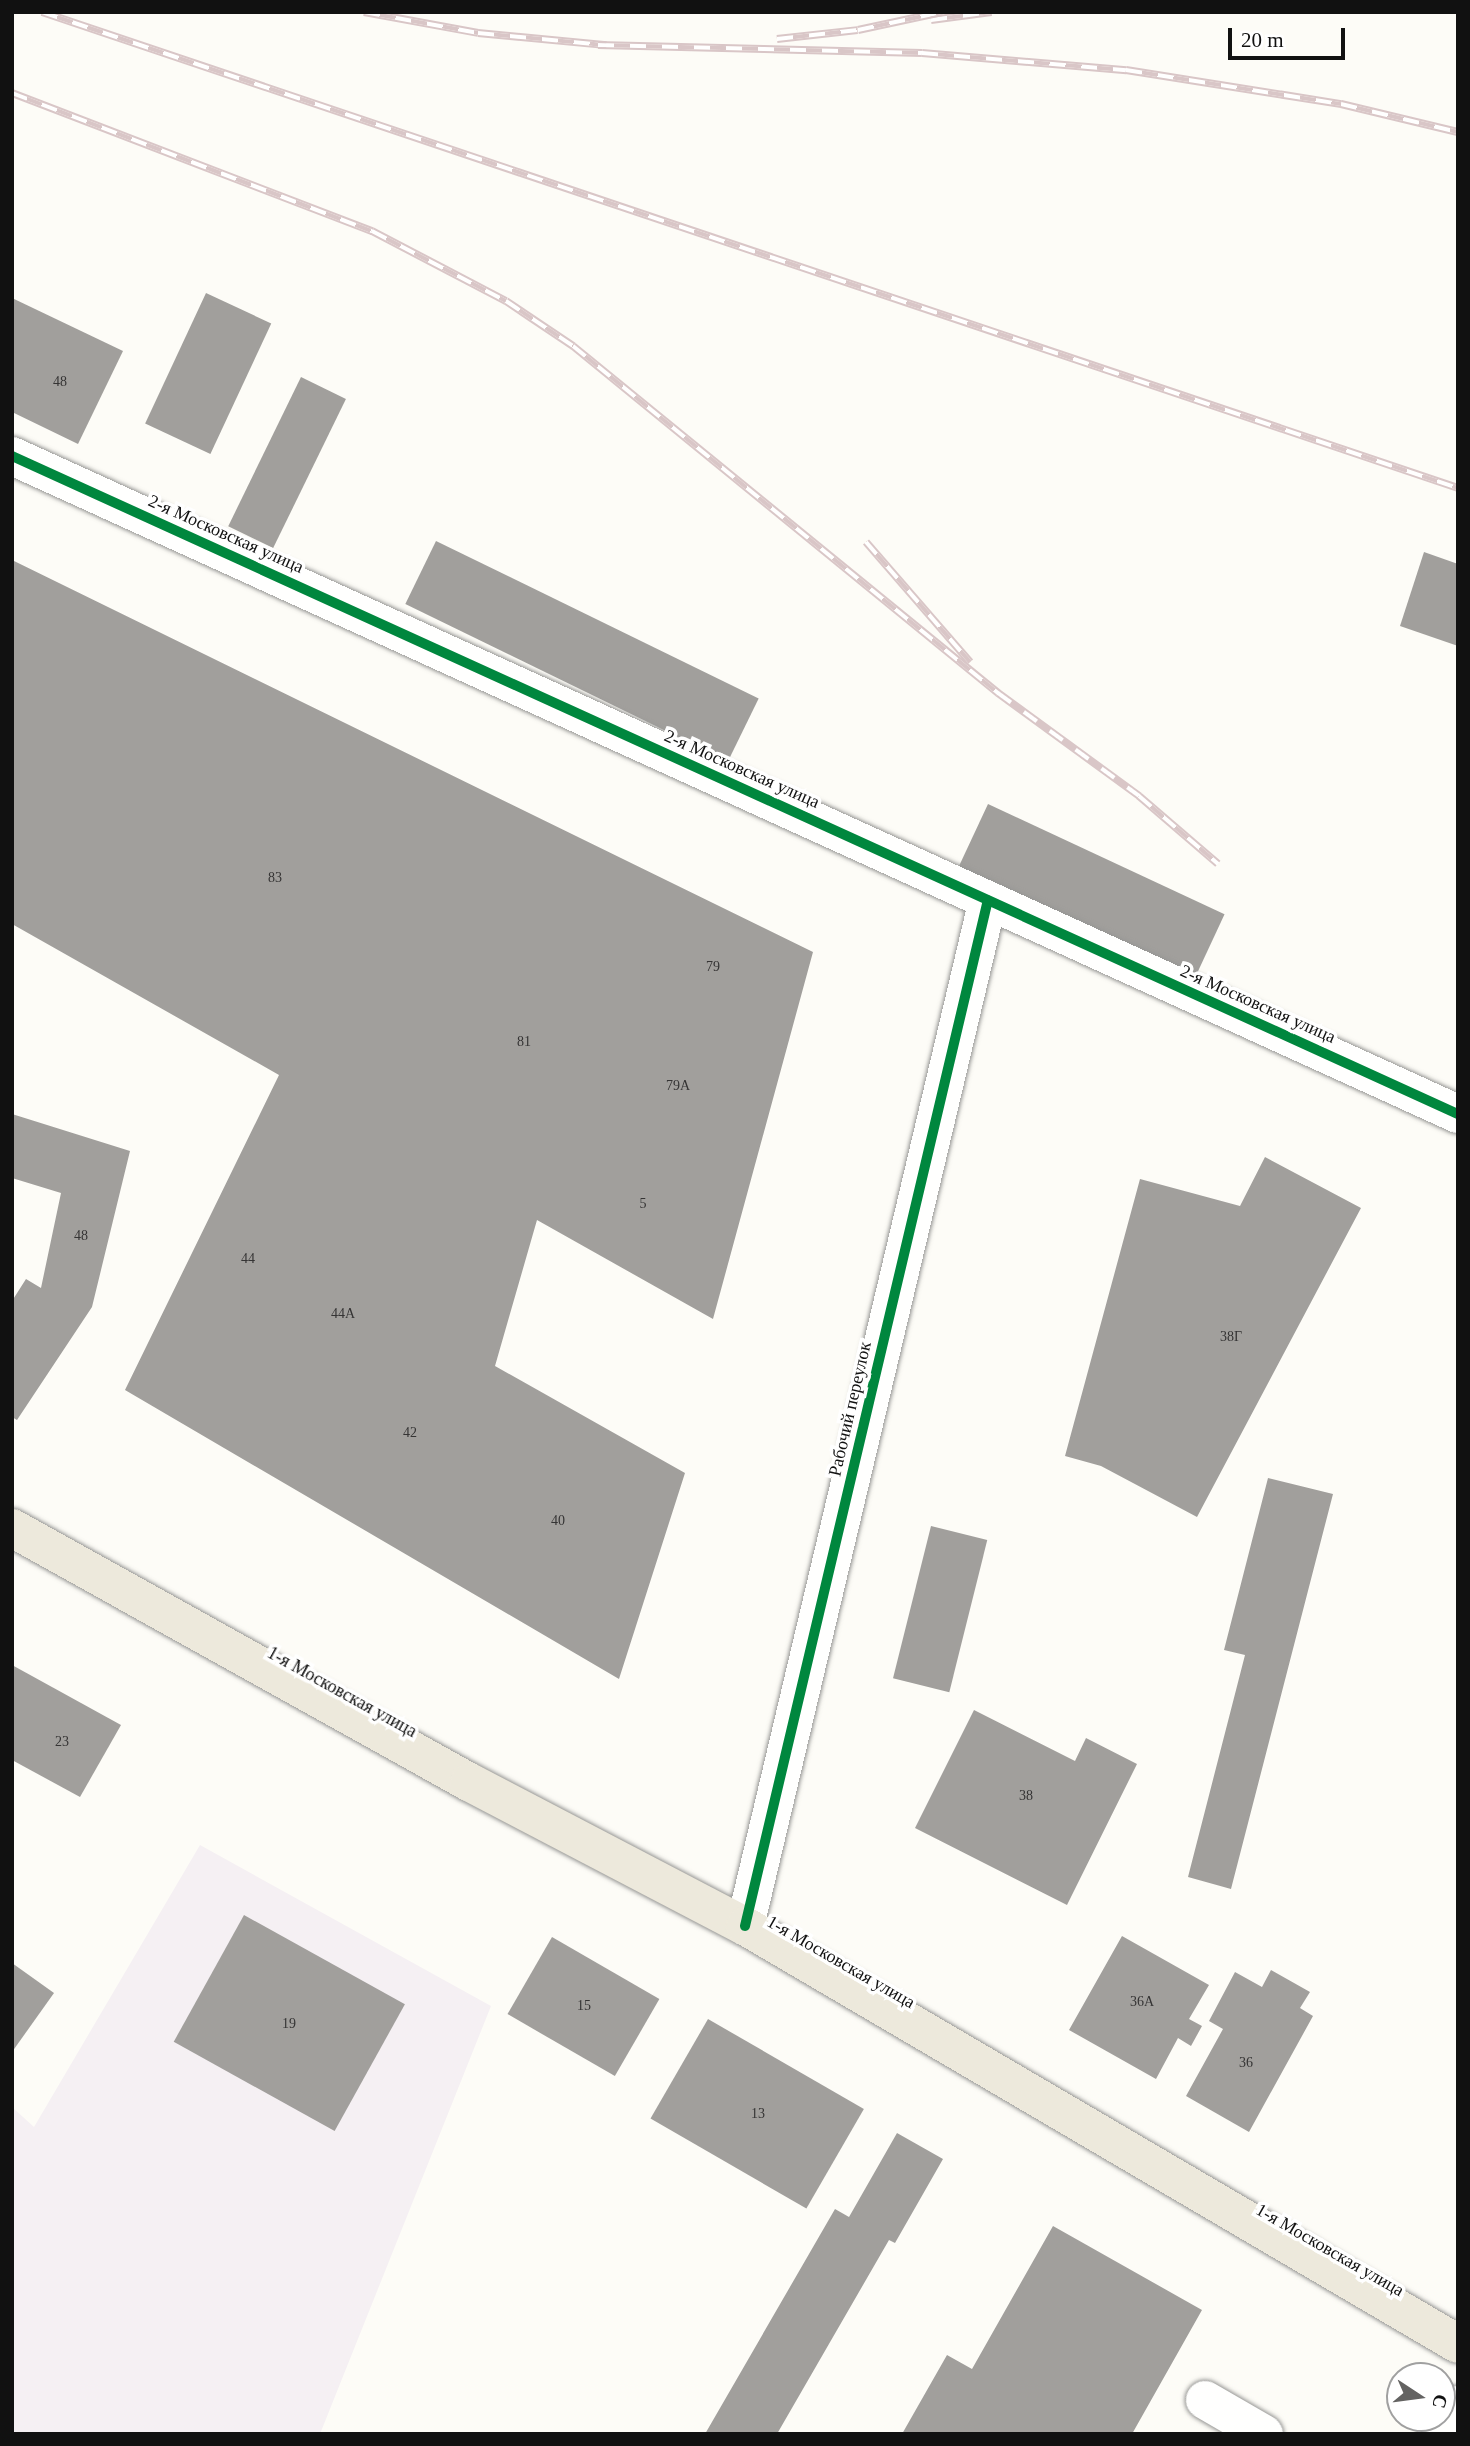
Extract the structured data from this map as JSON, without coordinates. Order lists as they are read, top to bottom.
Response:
{
  "streets": {
    "main road": ["1-я Московская улица"],
    "street": ["2-я Московская улица", "Рабочий переулок"]
  },
  "crossings": [
    ["2-я Московская улица", "Рабочий переулок"],
    ["Рабочий переулок", "1-я Московская улица"]
  ],
  "house_numbers": [
    "48",
    "83",
    "79",
    "81",
    "79А",
    "5",
    "48",
    "44",
    "44А",
    "38Г",
    "42",
    "40",
    "23",
    "38",
    "36А",
    "15",
    "19",
    "36",
    "13"
  ],
  "scale_bar": "20 m",
  "north": "right"
}
